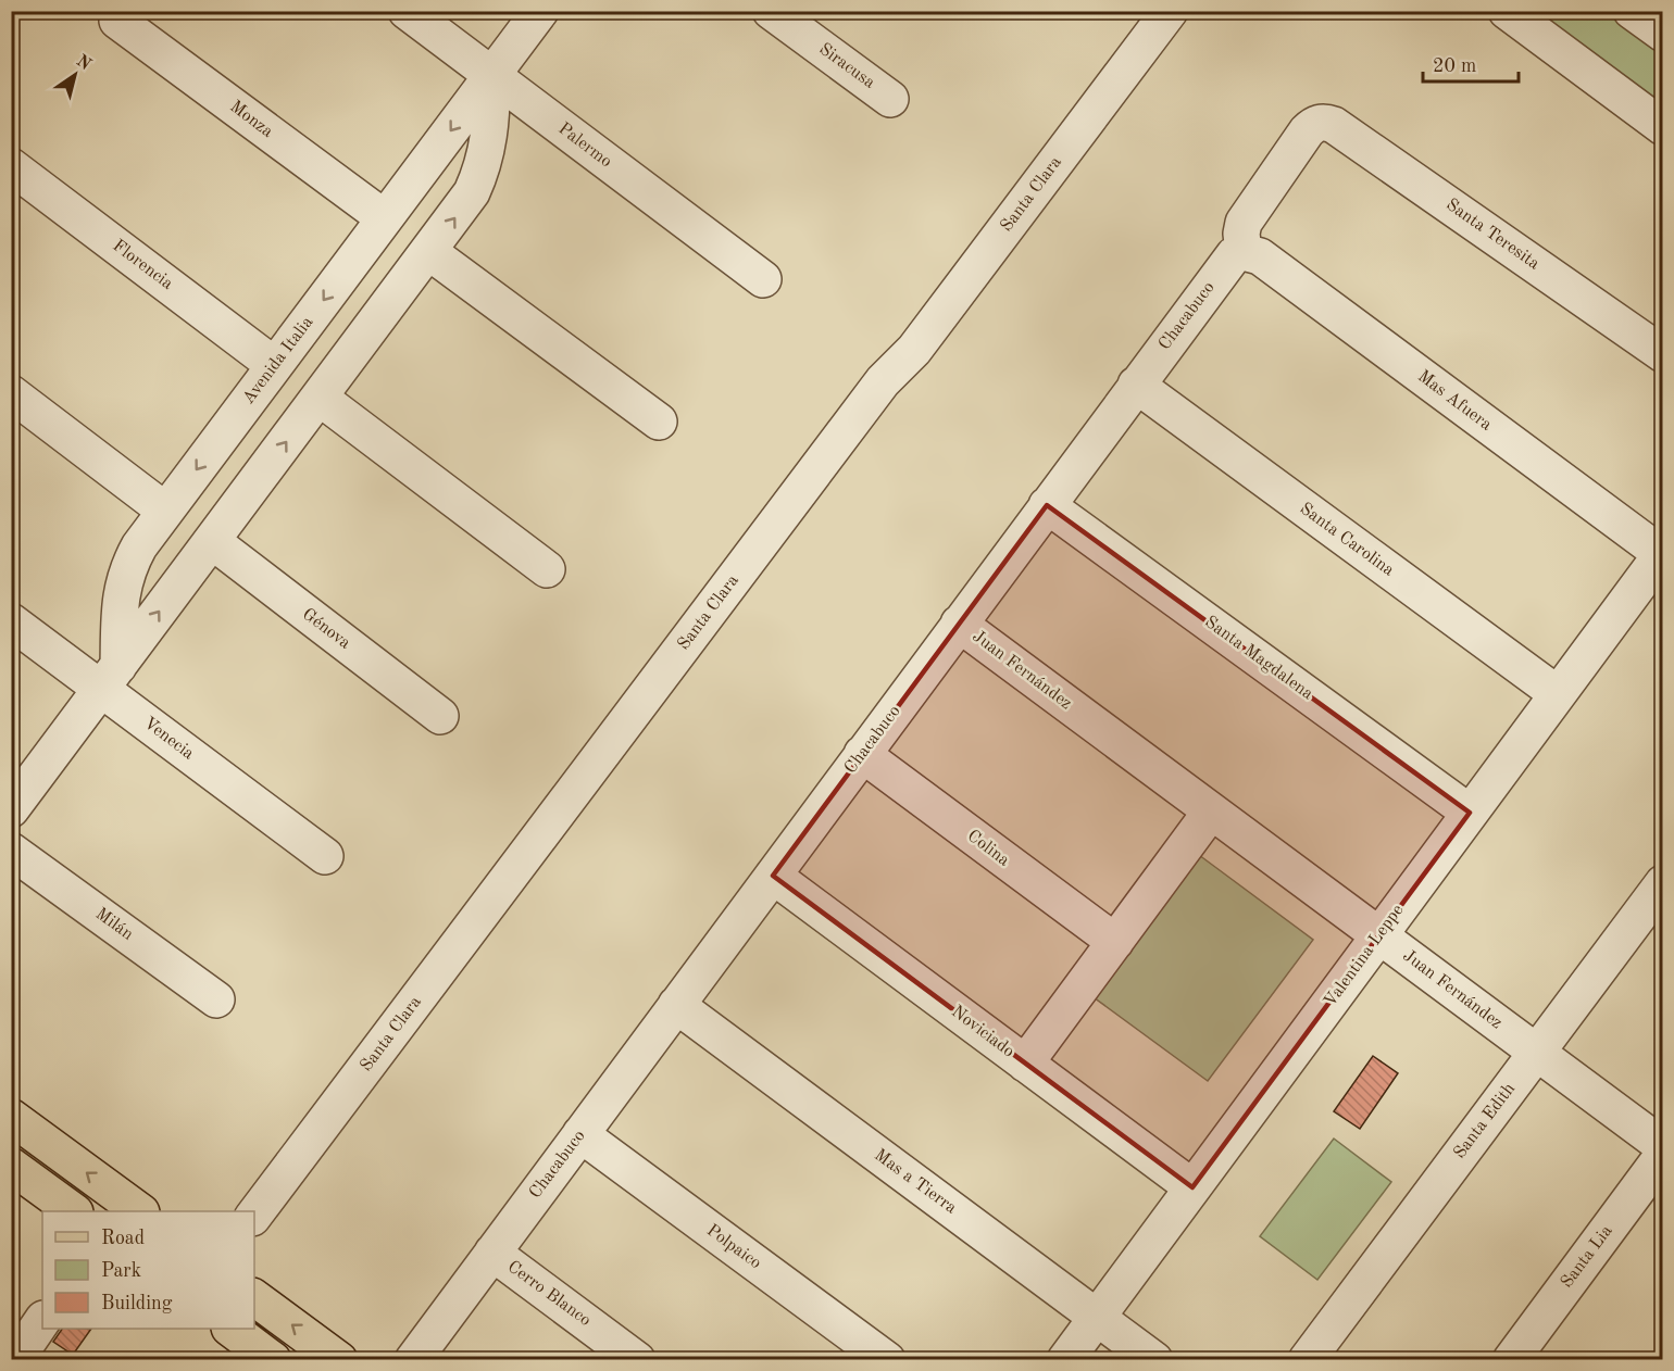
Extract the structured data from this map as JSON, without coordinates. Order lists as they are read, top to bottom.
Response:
{
  "streets": {
    "street": [
      "Siracusa",
      "Monza",
      "Palermo",
      "Santa Clara",
      "Santa Teresita",
      "Florencia",
      "Chacabuco",
      "Avenida Italia",
      "Mas Afuera",
      "Santa Carolina",
      "Génova",
      "Santa Magdalena",
      "Juan Fernández",
      "Venecia",
      "Colina",
      "Milán",
      "Valentina Leppe",
      "Noviciado",
      "Santa Edith",
      "Mas a Tierra",
      "Polpaico",
      "Santa Lia",
      "Cerro Blanco"
    ]
  },
  "crossings": [
    ["Monza", "Avenida Italia"],
    ["Palermo", "Avenida Italia"],
    ["Santa Teresita", "Chacabuco"],
    ["Santa Teresita", "Mas Afuera"],
    ["Florencia", "Avenida Italia"],
    ["Chacabuco", "Mas Afuera"],
    ["Chacabuco", "Santa Carolina"],
    ["Chacabuco", "Santa Magdalena"],
    ["Chacabuco", "Juan Fernández"],
    ["Chacabuco", "Colina"],
    ["Chacabuco", "Noviciado"],
    ["Chacabuco", "Mas a Tierra"],
    ["Chacabuco", "Polpaico"],
    ["Chacabuco", "Cerro Blanco"],
    ["Avenida Italia", "Venecia"],
    ["Mas Afuera", "Valentina Leppe"],
    ["Santa Carolina", "Valentina Leppe"],
    ["Santa Magdalena", "Valentina Leppe"],
    ["Juan Fernández", "Valentina Leppe"],
    ["Juan Fernández", "Santa Edith"],
    ["Valentina Leppe", "Noviciado"],
    ["Valentina Leppe", "Mas a Tierra"]
  ],
  "legend": ["Road", "Park", "Building"],
  "scale_bar": "20 m",
  "north": "top right"
}
